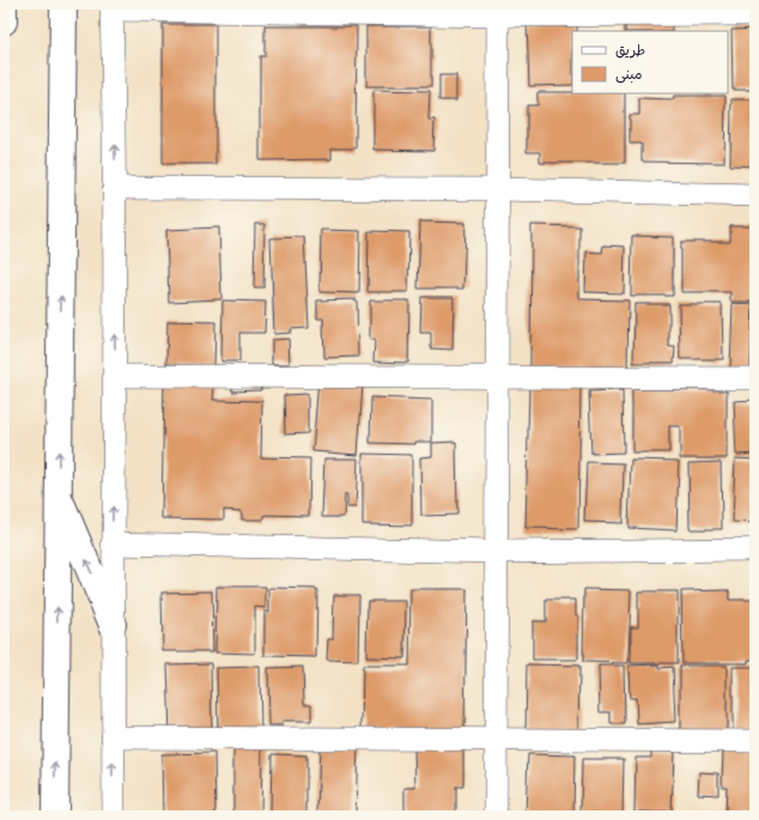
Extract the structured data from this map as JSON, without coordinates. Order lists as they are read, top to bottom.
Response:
{
  "legend": ["طريق", "مبنى"]
}
